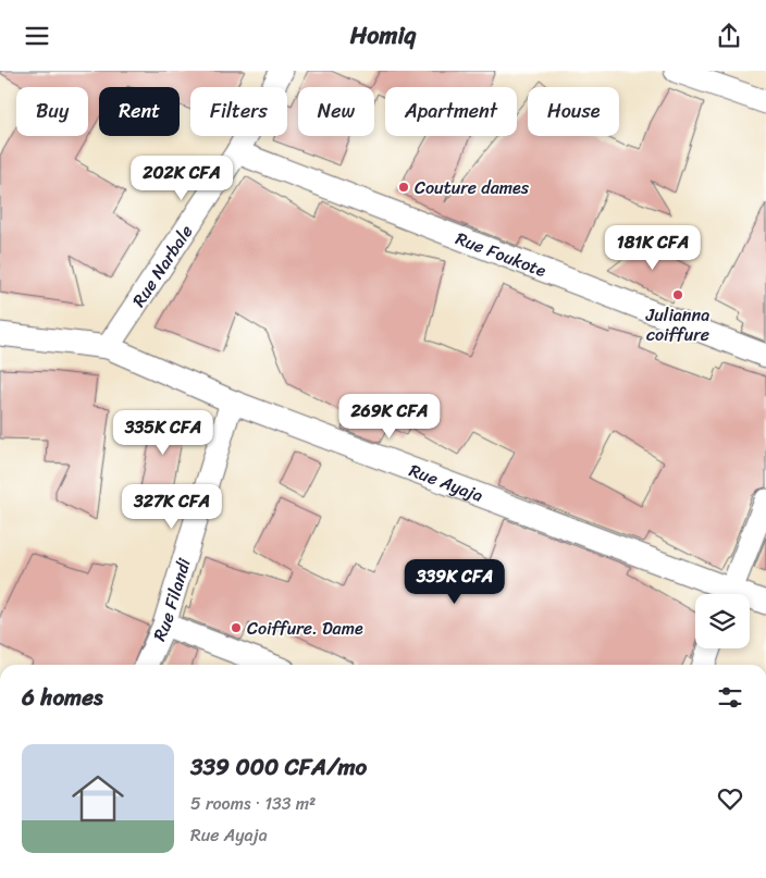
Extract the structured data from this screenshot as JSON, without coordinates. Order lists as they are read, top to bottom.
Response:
{
  "streets": {
    "street": [
      "Rue Foukote",
      "Rue Narbale",
      "Rue Ayaja",
      "Rue Filandi"
    ]
  },
  "crossings": [
    ["Rue Foukote", "Rue Narbale"],
    ["Rue Narbale", "Rue Ayaja"],
    ["Rue Ayaja", "Rue Filandi"]
  ],
  "places": ["Couture dames", "Julianna coiffure", "Coiffure. Dame"],
  "page": {
    "header": "Homiq",
    "chip": [
      "Buy",
      "Rent",
      "Filters",
      "New",
      "Apartment",
      "House"
    ],
    "price": [
      "202K CFA",
      "181K CFA",
      "269K CFA",
      "335K CFA",
      "327K CFA",
      "339K CFA"
    ],
    "heading": "6 homes",
    "list": [
      {
        "name": "339 000 CFA/mo",
        "note": "5 rooms · 133 m² · Rue Ayaja"
      }
    ]
  }
}
